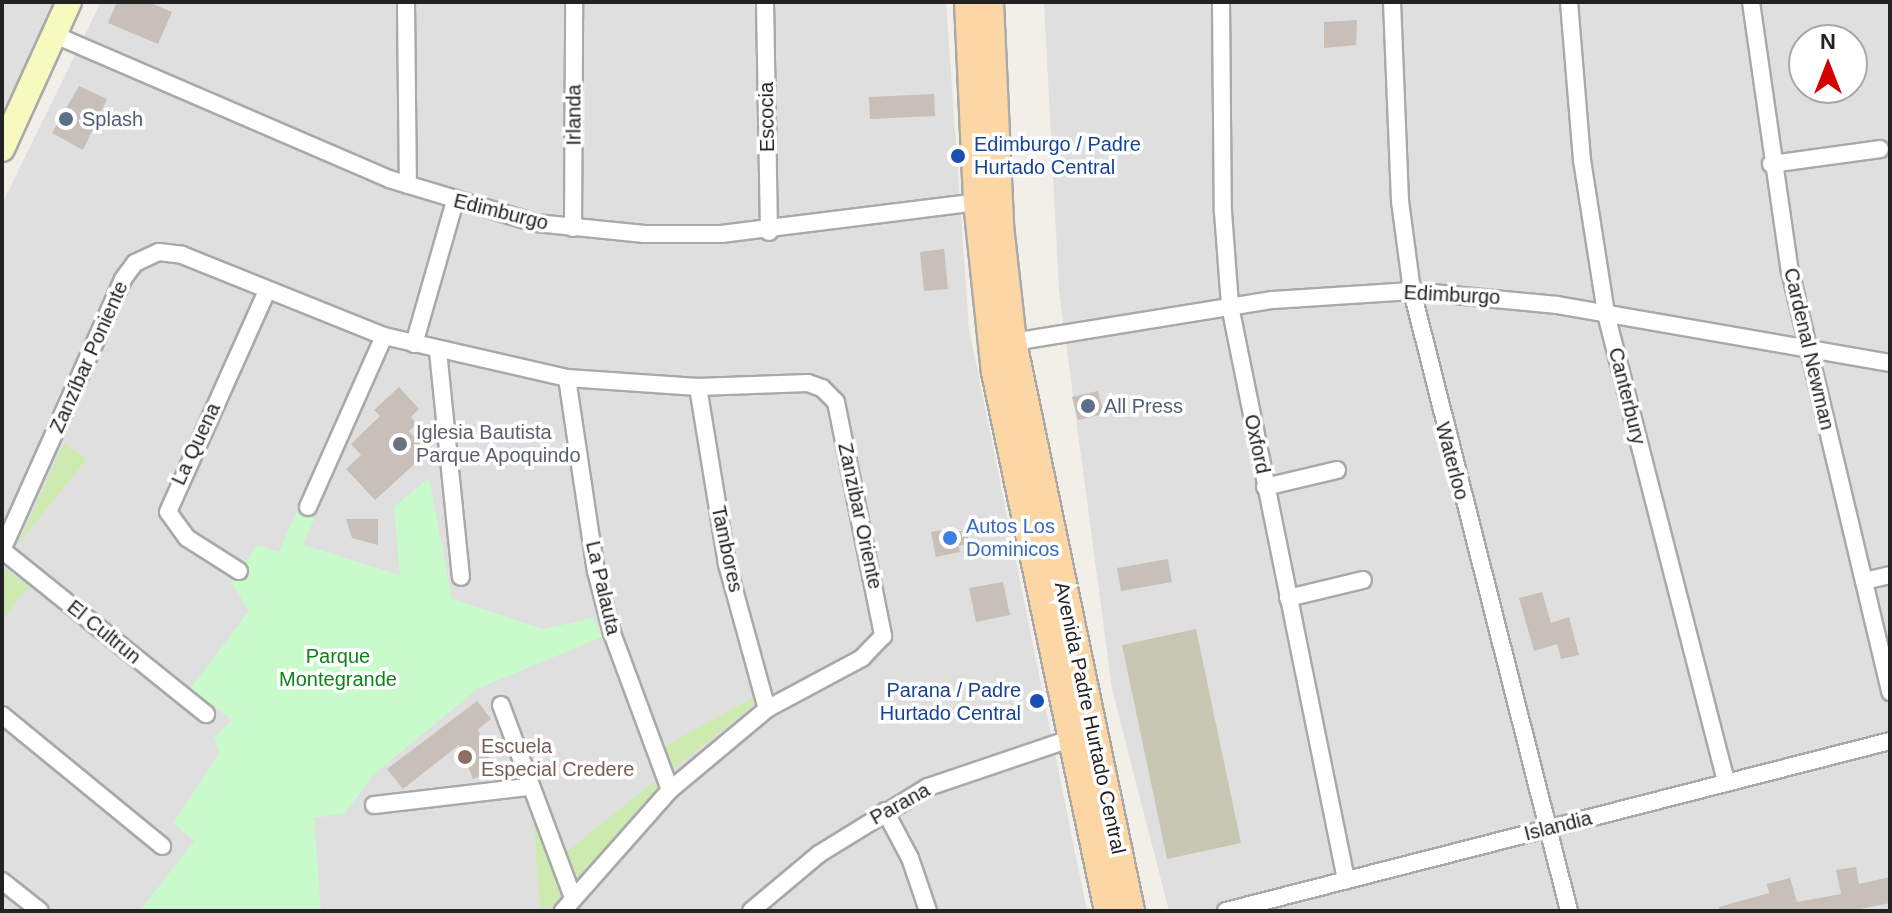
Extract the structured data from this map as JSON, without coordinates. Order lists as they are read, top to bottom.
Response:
{
  "streets": {
    "main road": ["Avenida Padre Hurtado Central"],
    "street": [
      "Irlanda",
      "Escocia",
      "Edimburgo",
      "Cardenal Newman",
      "Zanzíbar Poniente",
      "Canterbury",
      "La Quena",
      "Oxford",
      "Waterloo",
      "Zanzibar Oriente",
      "Tambores",
      "La Palauta",
      "El Cultrun",
      "Parana",
      "Islandia"
    ]
  },
  "crossings": [
    ["Irlanda", "Edimburgo"],
    ["Escocia", "Edimburgo"],
    ["Edimburgo", "Cardenal Newman"],
    ["Edimburgo", "Canterbury"],
    ["Edimburgo", "Oxford"],
    ["Edimburgo", "Waterloo"],
    ["Edimburgo", "Avenida Padre Hurtado Central"],
    ["Zanzíbar Poniente", "La Quena"],
    ["Zanzíbar Poniente", "Zanzibar Oriente"],
    ["Zanzíbar Poniente", "El Cultrun"],
    ["Canterbury", "Islandia"],
    ["Oxford", "Islandia"],
    ["Waterloo", "Islandia"],
    ["Zanzibar Oriente", "Tambores"],
    ["Zanzibar Oriente", "La Palauta"],
    ["Avenida Padre Hurtado Central", "Parana"]
  ],
  "parks": ["Parque Montegrande"],
  "places": [
    "Splash",
    "Edimburgo / Padre Hurtado Central",
    "All Press",
    "Iglesia Bautista Parque Apoquindo",
    "Autos Los Dominicos",
    "Parana / Padre Hurtado Central",
    "Escuela Especial Credere"
  ],
  "north": "top"
}
